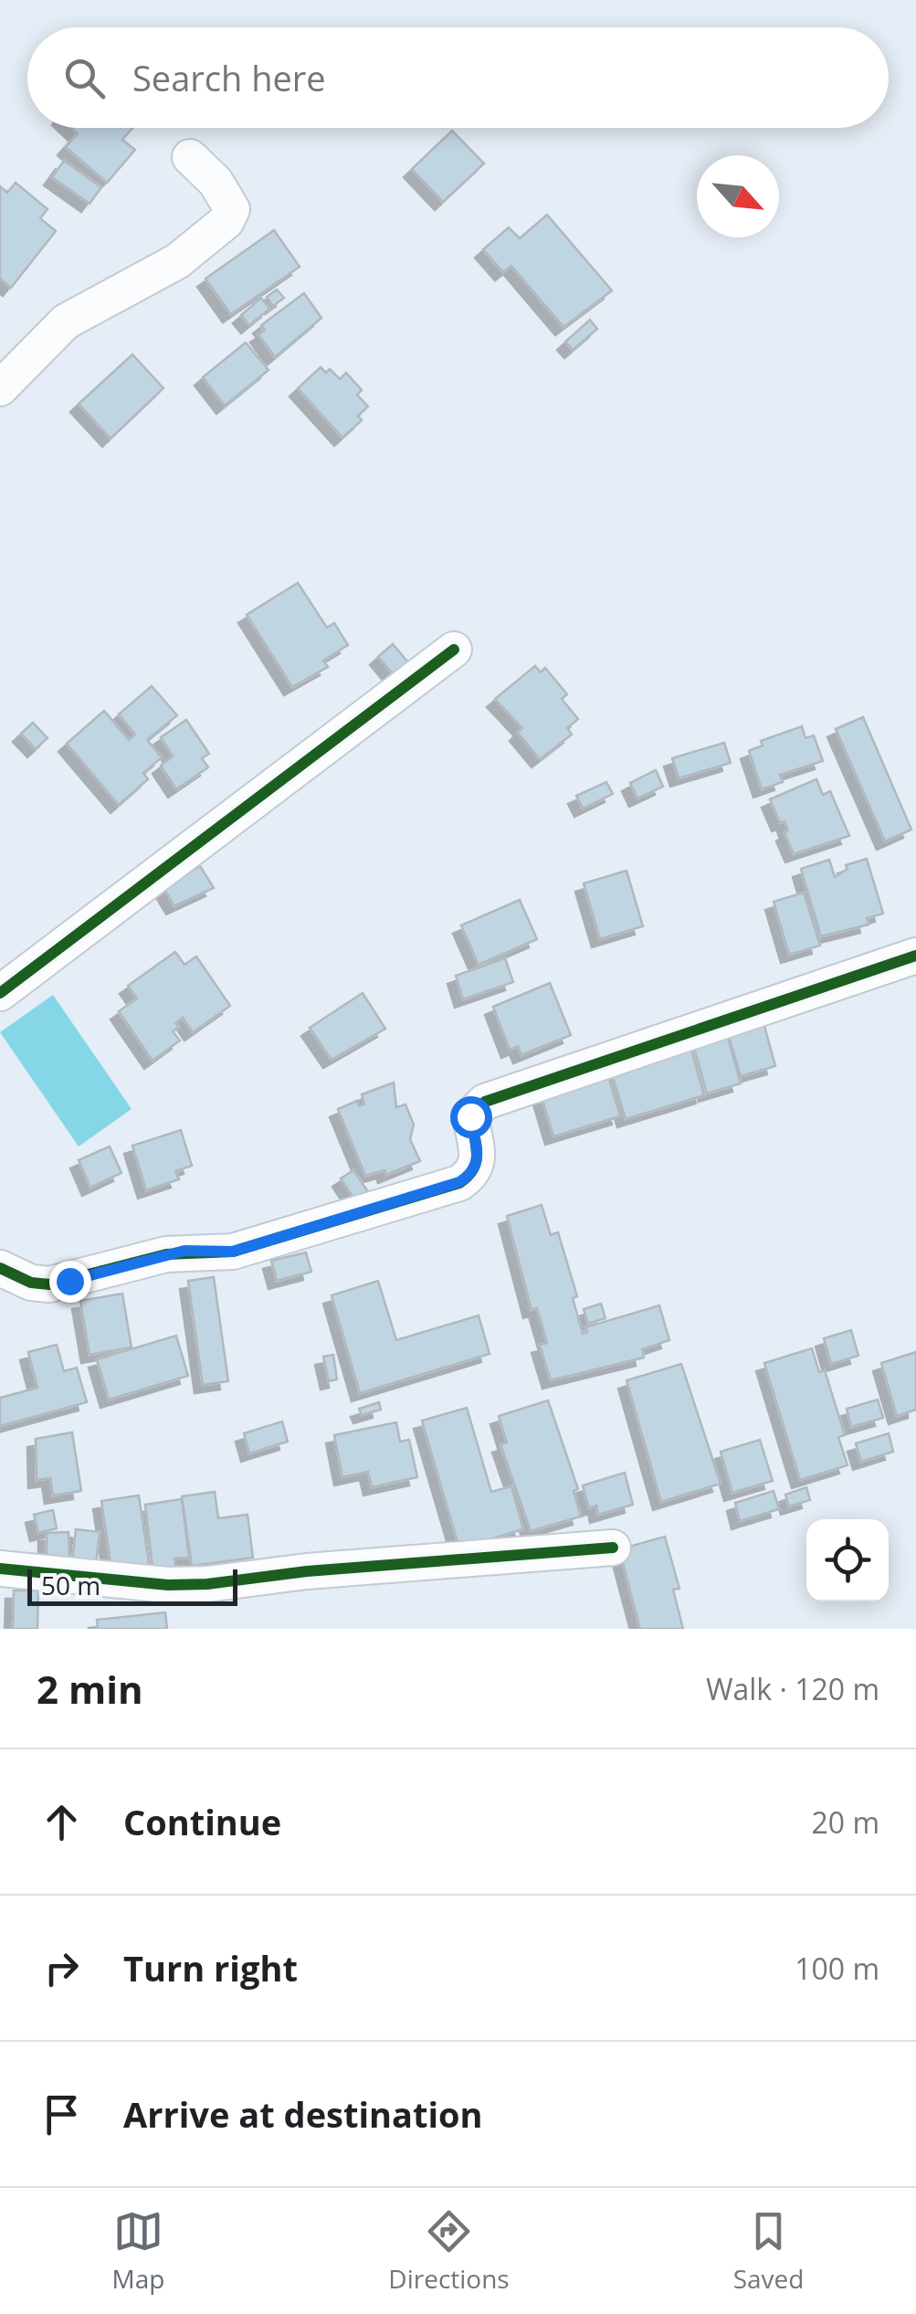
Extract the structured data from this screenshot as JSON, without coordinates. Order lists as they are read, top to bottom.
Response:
{
  "scale_bar": "50 m",
  "north": "bottom right",
  "page": {
    "search": "Search here",
    "scale": "50 m",
    "heading": ["2 min", "Walk · 120 m"],
    "list": [
      ["Continue", "20 m"],
      ["Turn right", "100 m"],
      "Arrive at destination"
    ],
    "nav": ["Map", "Directions", "Saved"]
  }
}
